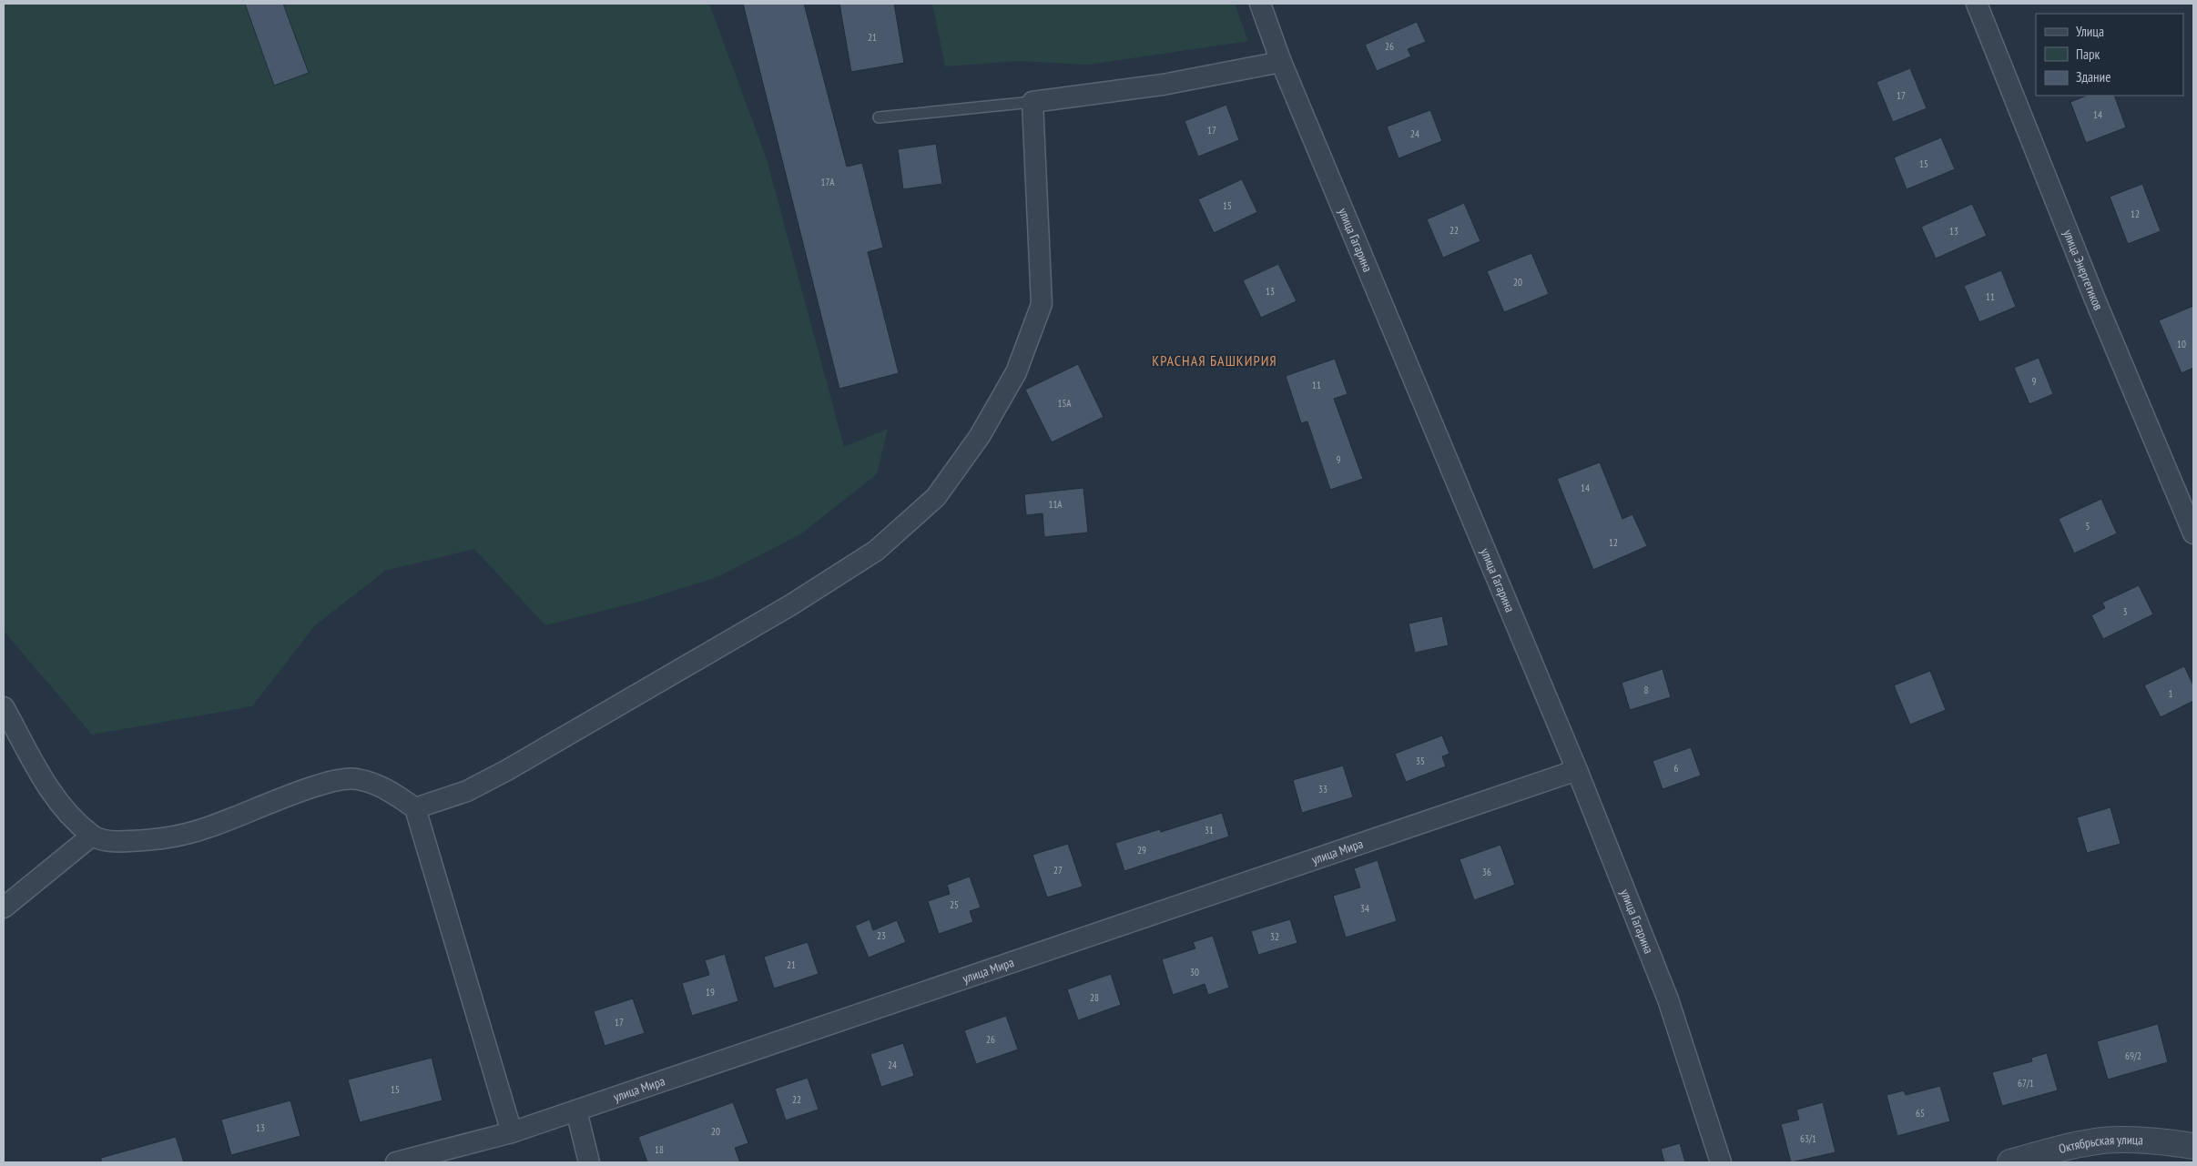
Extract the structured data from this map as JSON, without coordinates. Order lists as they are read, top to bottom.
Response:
{
  "streets": {
    "street": [
      "улица Гагарина",
      "улица Энергетиков",
      "улица Мира",
      "Октябрьская улица"
    ]
  },
  "crossings": [
    ["улица Гагарина", "улица Мира"]
  ],
  "districts": ["КРАСНАЯ БАШКИРИЯ"],
  "house_numbers": [
    "21",
    "26",
    "17",
    "14",
    "17",
    "24",
    "15",
    "17А",
    "15",
    "12",
    "22",
    "13",
    "20",
    "13",
    "11",
    "10",
    "9",
    "11",
    "15А",
    "9",
    "14",
    "11А",
    "5",
    "12",
    "3",
    "8",
    "1",
    "35",
    "6",
    "33",
    "31",
    "29",
    "27",
    "36",
    "25",
    "34",
    "23",
    "32",
    "21",
    "30",
    "19",
    "28",
    "17",
    "26",
    "69/2",
    "24",
    "67/1",
    "15",
    "22",
    "65",
    "13",
    "20",
    "63/1",
    "18"
  ],
  "legend": ["Улица", "Парк", "Здание"]
}
